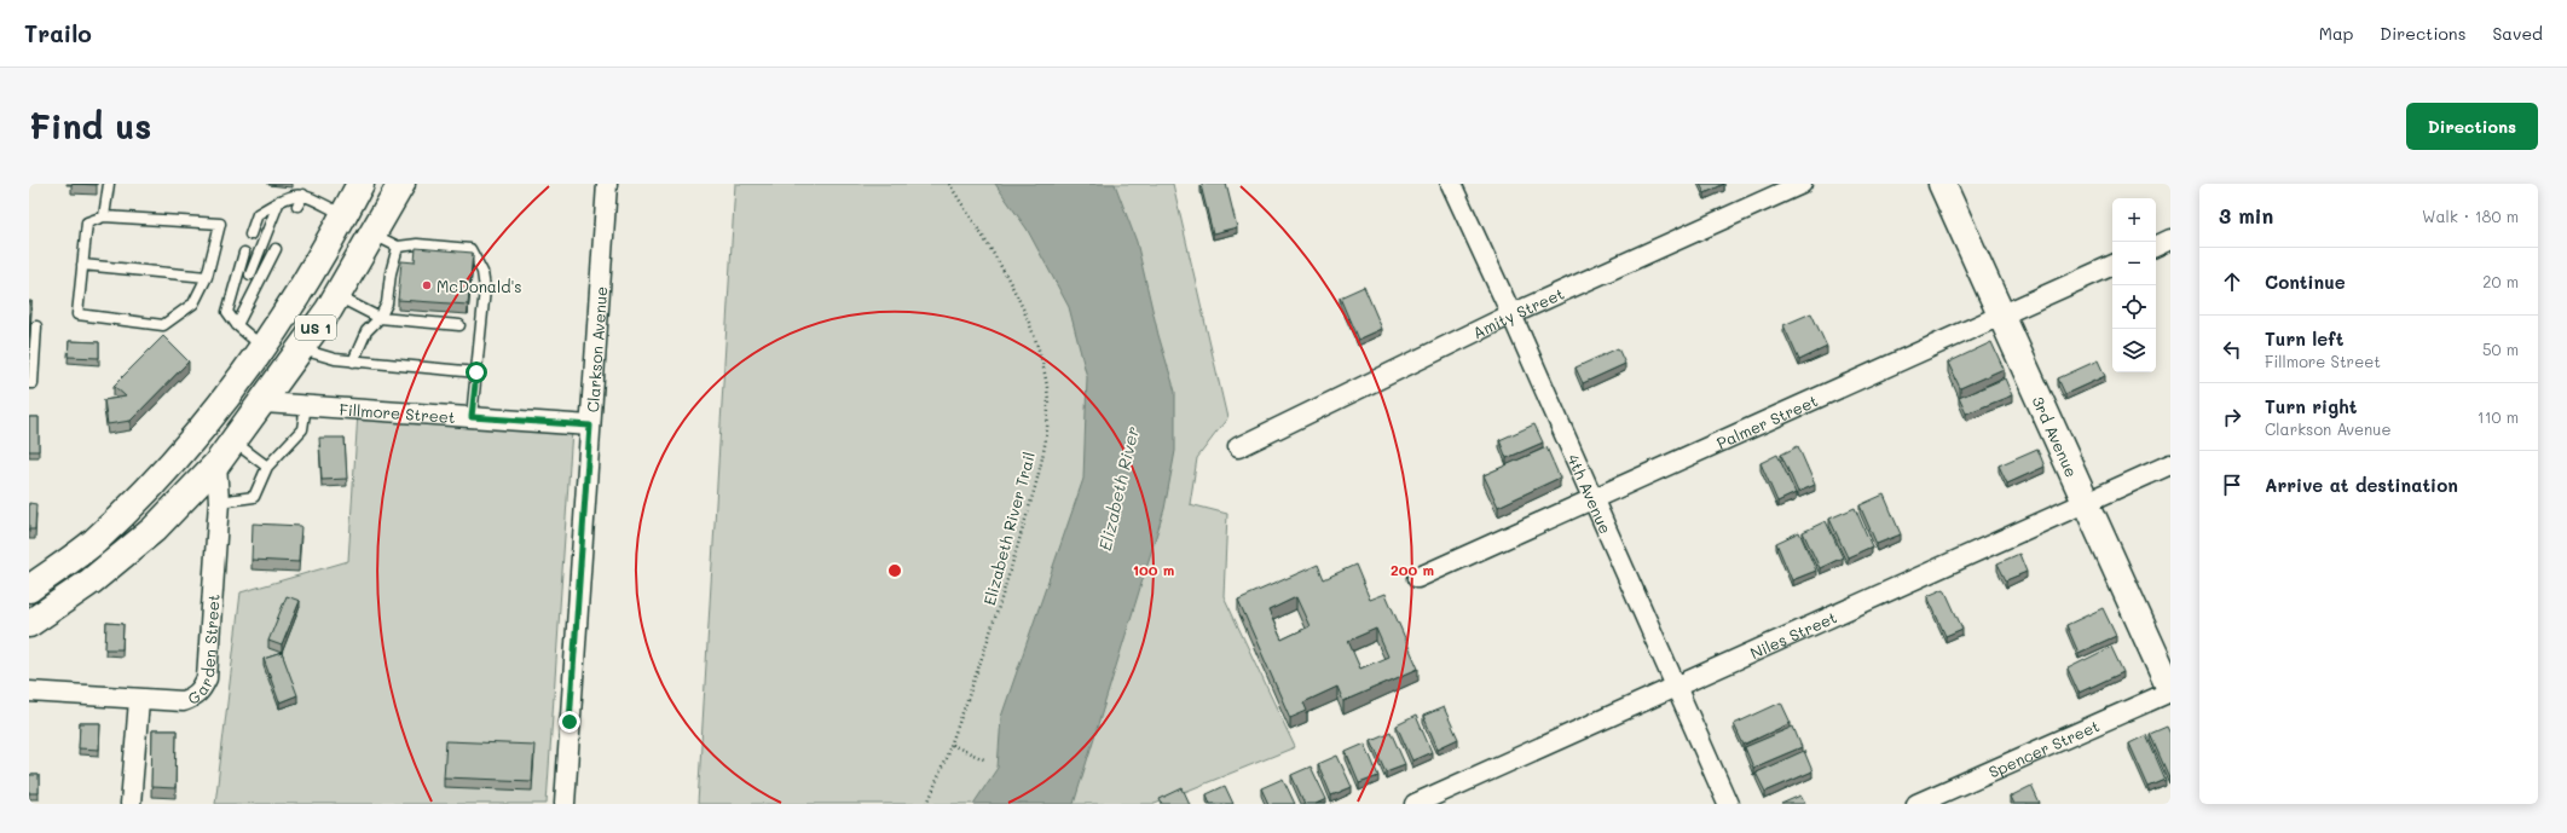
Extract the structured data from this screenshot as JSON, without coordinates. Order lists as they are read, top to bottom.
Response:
{
  "streets": {
    "main road": ["US 1", "3rd Avenue"],
    "street": [
      "Amity Street",
      "Clarkson Avenue",
      "Fillmore Street",
      "Palmer Street",
      "4th Avenue",
      "Niles Street",
      "Garden Street",
      "Spencer Street"
    ],
    "path": ["Elizabeth River Trail"]
  },
  "crossings": [
    ["Amity Street", "4th Avenue"],
    ["US 1", "Fillmore Street"],
    ["US 1", "Garden Street"],
    ["Clarkson Avenue", "Fillmore Street"],
    ["Palmer Street", "3rd Avenue"],
    ["Palmer Street", "4th Avenue"],
    ["3rd Avenue", "Niles Street"],
    ["3rd Avenue", "Spencer Street"],
    ["4th Avenue", "Niles Street"]
  ],
  "water": ["Elizabeth River"],
  "places": ["McDonald's"],
  "page": {
    "header": "Trailo",
    "nav": ["Map", "Directions", "Saved"],
    "buttons": "Directions",
    "title": "Find us",
    "heading": ["3 min", "Walk · 180 m"],
    "map_buttons": ["+", "−"],
    "list": [
      ["Continue", "20 m"],
      ["Turn left", "Fillmore Street", "50 m"],
      ["Turn right", "Clarkson Avenue", "110 m"],
      "Arrive at destination"
    ]
  },
  "rings": ["100 m", "200 m"]
}
